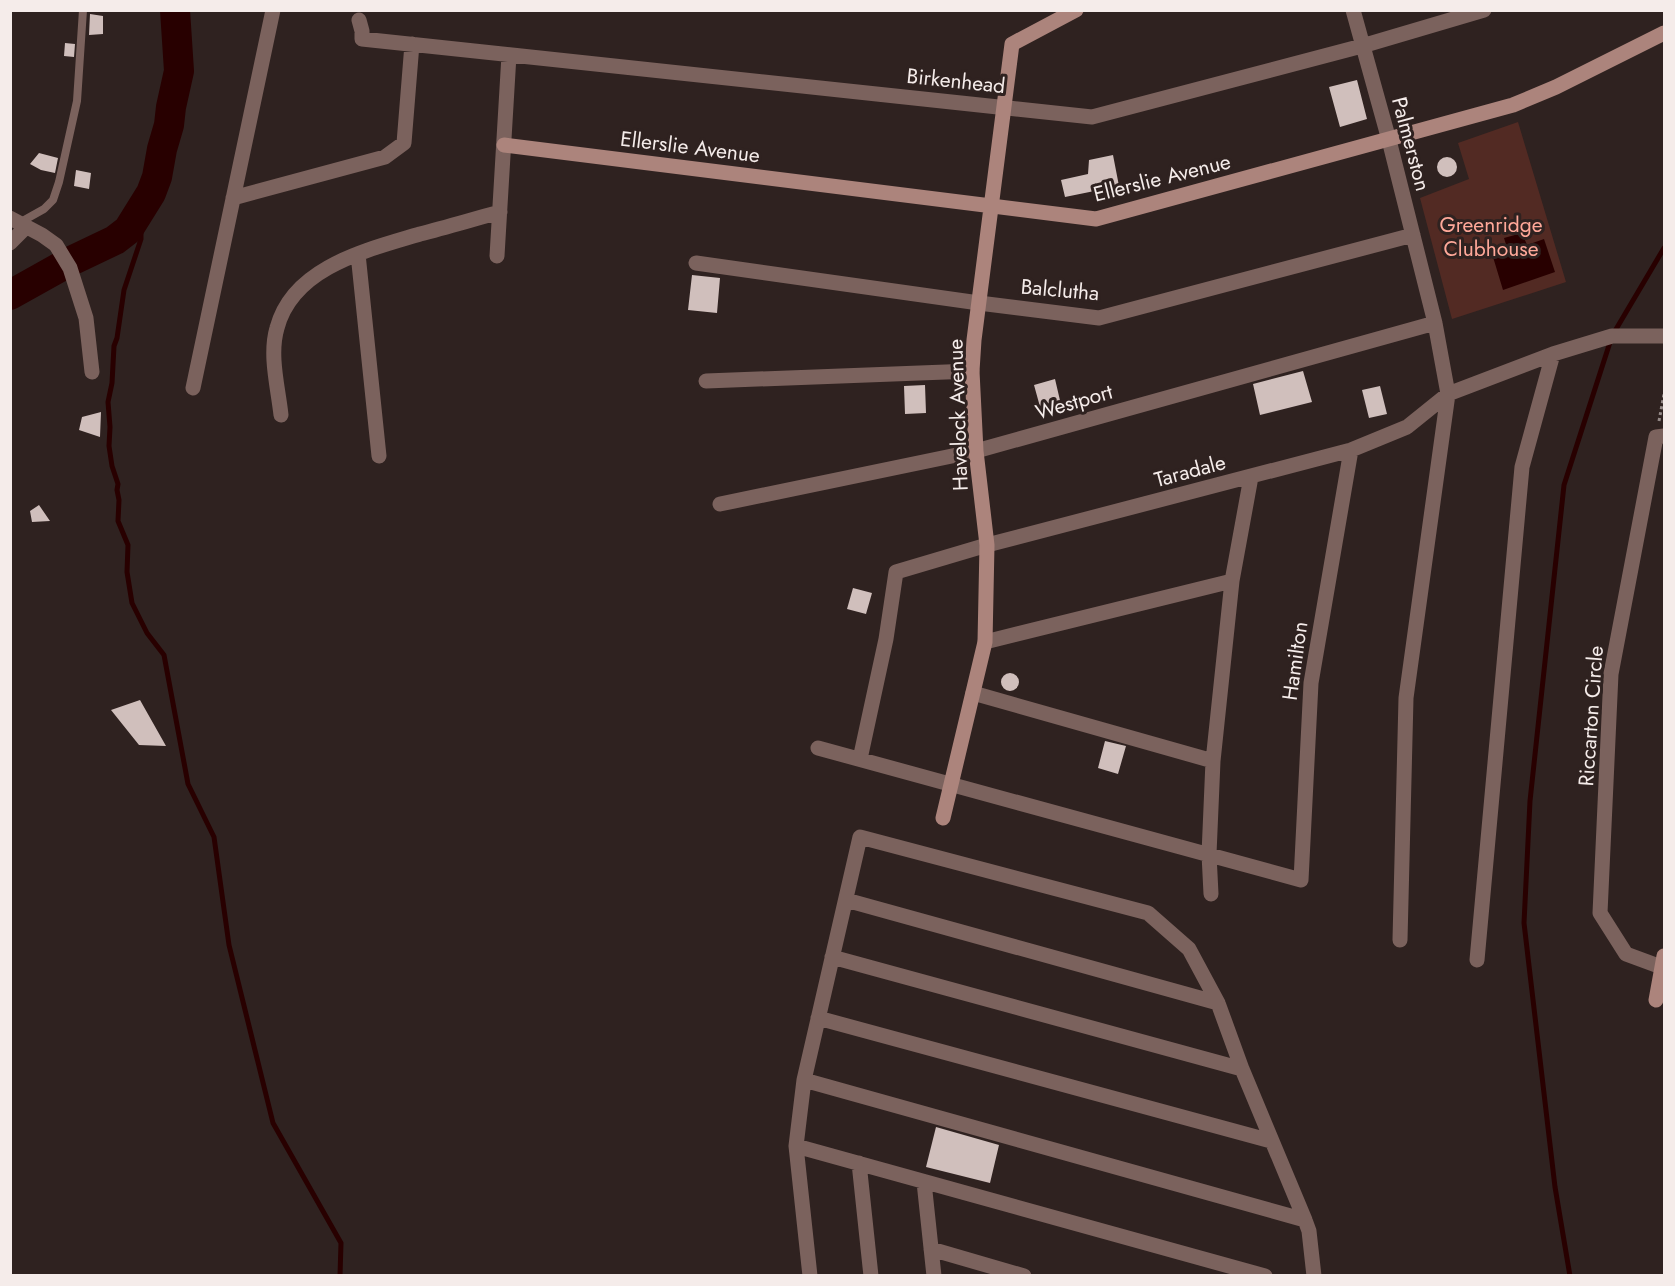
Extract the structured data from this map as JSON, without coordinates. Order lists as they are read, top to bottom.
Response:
{
  "streets": {
    "street": [
      "Birkenhead",
      "Palmerston",
      "Ellerslie Avenue",
      "Balclutha",
      "Westport",
      "Havelock Avenue",
      "Taradale",
      "Hamilton",
      "Riccarton Circle"
    ]
  },
  "crossings": [
    ["Birkenhead", "Palmerston"],
    ["Birkenhead", "Havelock Avenue"],
    ["Palmerston", "Ellerslie Avenue"],
    ["Palmerston", "Balclutha"],
    ["Palmerston", "Westport"],
    ["Palmerston", "Taradale"],
    ["Ellerslie Avenue", "Havelock Avenue"],
    ["Balclutha", "Havelock Avenue"],
    ["Westport", "Havelock Avenue"],
    ["Havelock Avenue", "Taradale"],
    ["Taradale", "Hamilton"]
  ],
  "parks": ["Greenridge Clubhouse"]
}
